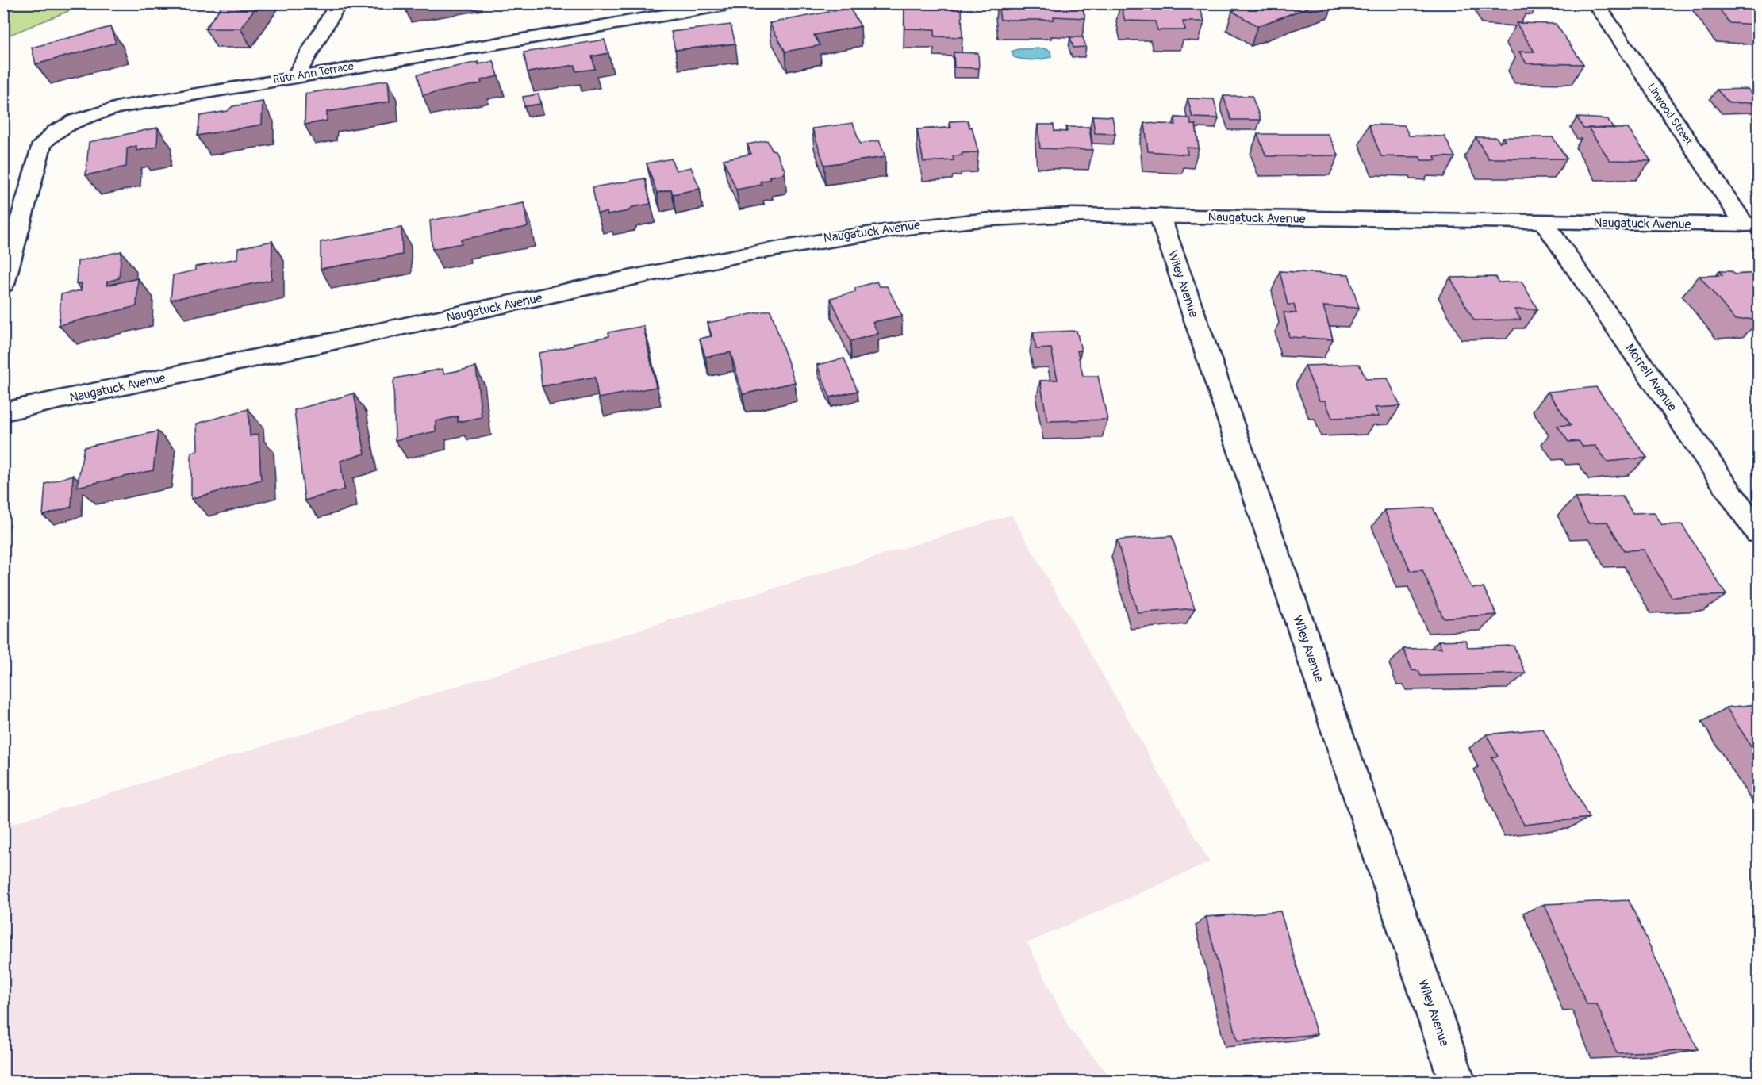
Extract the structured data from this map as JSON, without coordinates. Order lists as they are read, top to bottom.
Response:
{
  "streets": {
    "street": [
      "Ruth Ann Terrace",
      "Linwood Street",
      "Naugatuck Avenue",
      "Wiley Avenue",
      "Morrell Avenue"
    ]
  },
  "crossings": [
    ["Linwood Street", "Naugatuck Avenue"],
    ["Naugatuck Avenue", "Wiley Avenue"],
    ["Naugatuck Avenue", "Morrell Avenue"]
  ]
}
